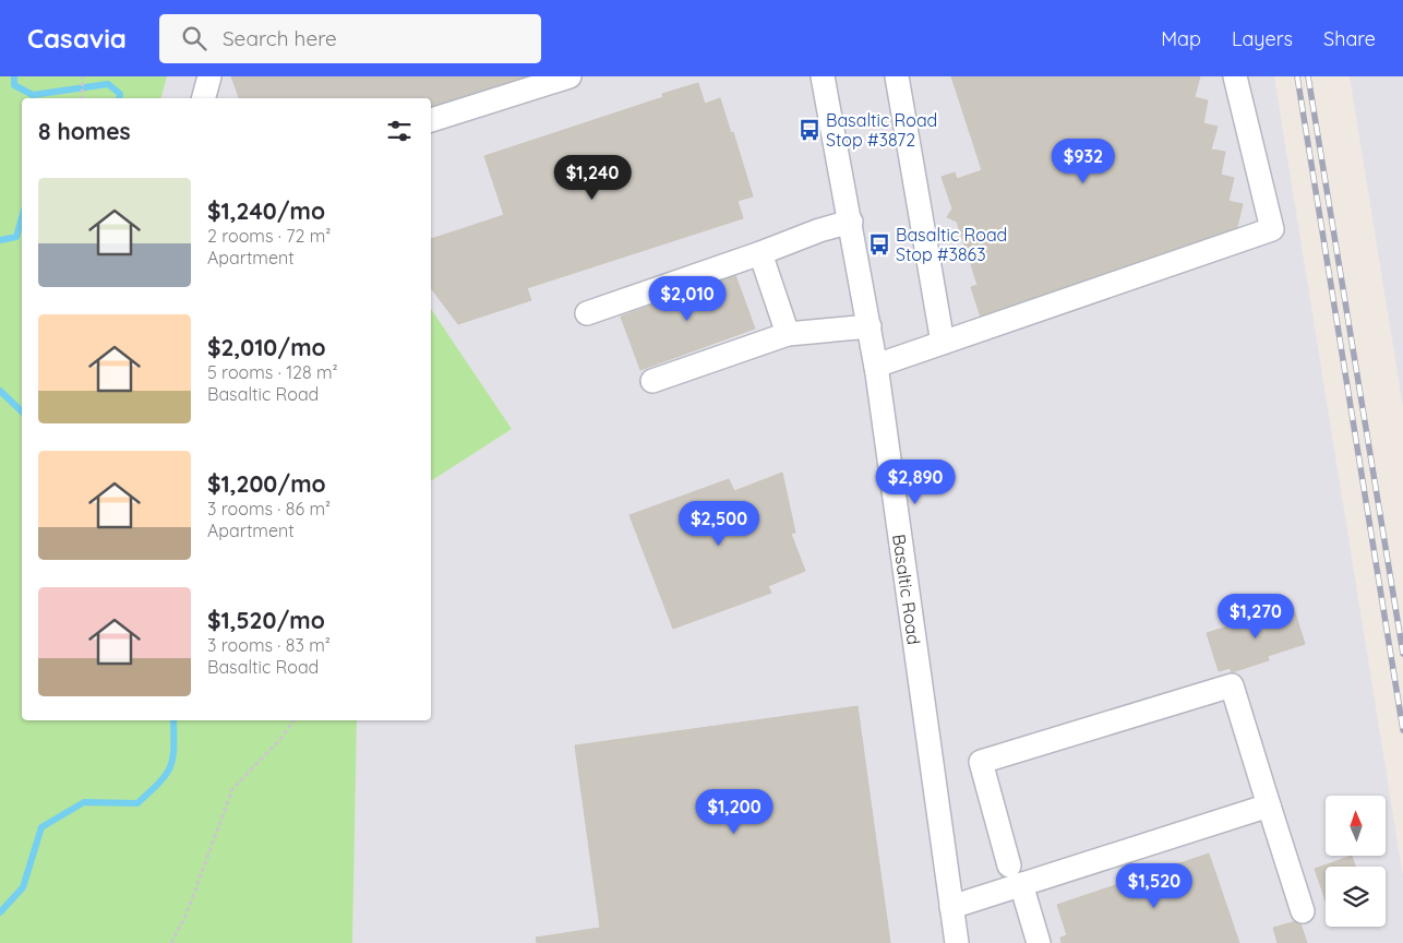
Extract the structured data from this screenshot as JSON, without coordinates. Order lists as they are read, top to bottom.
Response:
{
  "streets": {
    "street": ["Basaltic Road"]
  },
  "places": {
    "bus stop": ["Basaltic Road Stop #3872", "Basaltic Road Stop #3863"]
  },
  "north": "top",
  "page": {
    "header": "Casavia",
    "search": "Search here",
    "nav": ["Map", "Layers", "Share"],
    "heading": "8 homes",
    "price": [
      "$932",
      "$1,240",
      "$2,010",
      "$2,890",
      "$2,500",
      "$1,270",
      "$1,200",
      "$1,520"
    ],
    "list": [
      {
        "name": "$1,240/mo",
        "note": "2 rooms · 72 m² · Apartment"
      },
      {
        "name": "$2,010/mo",
        "note": "5 rooms · 128 m² · Basaltic Road"
      },
      {
        "name": "$1,200/mo",
        "note": "3 rooms · 86 m² · Apartment"
      },
      {
        "name": "$1,520/mo",
        "note": "3 rooms · 83 m² · Basaltic Road"
      }
    ]
  }
}
